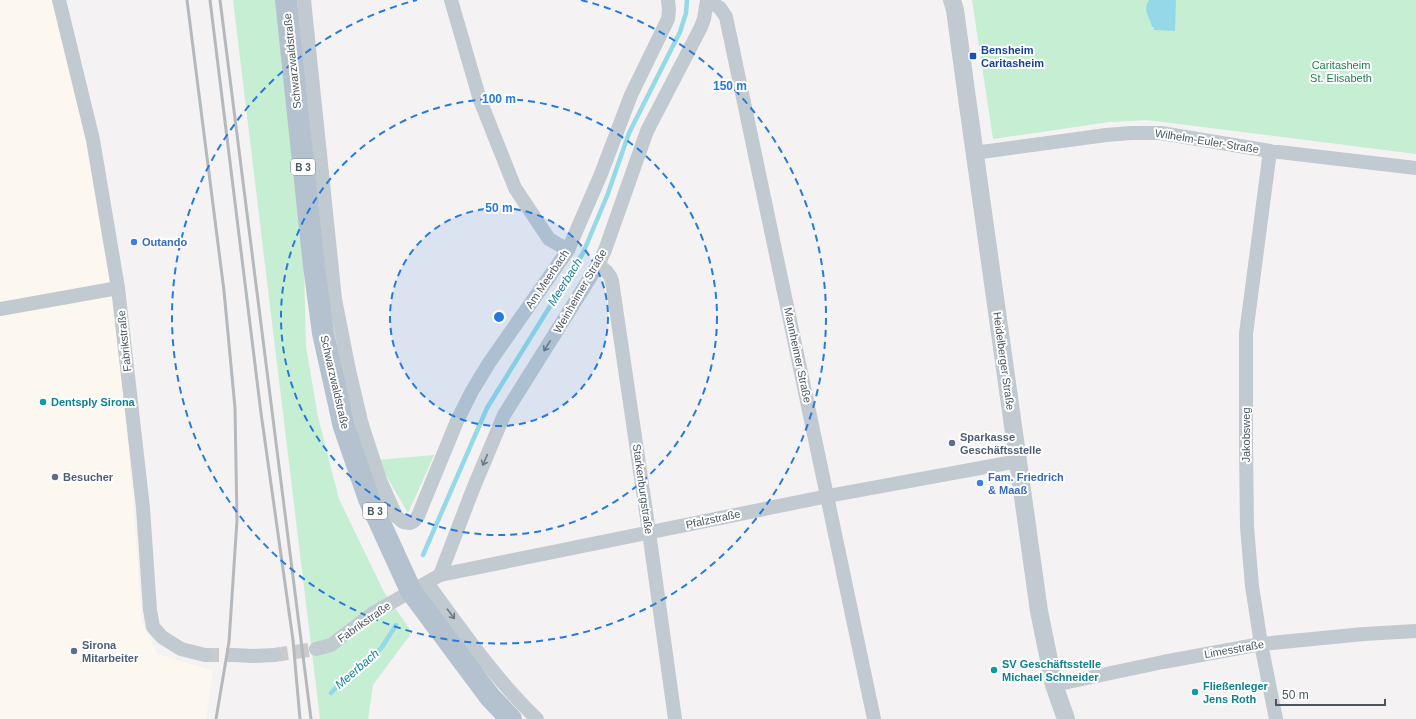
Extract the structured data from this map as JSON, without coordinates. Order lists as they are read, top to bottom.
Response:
{
  "streets": {
    "main road": ["Schwarzwaldstraße", "B 3"],
    "street": [
      "Wilhelm-Euler-Straße",
      "Am Meerbach",
      "Weinheimer Straße",
      "Fabrikstraße",
      "Mannheimer Straße",
      "Heidelberger Straße",
      "Jakobsweg",
      "Starkenburgstraße",
      "Pfalzstraße",
      "Limesstraße"
    ]
  },
  "crossings": [
    ["Schwarzwaldstraße", "Am Meerbach"],
    ["Schwarzwaldstraße", "Fabrikstraße"],
    ["Schwarzwaldstraße", "Pfalzstraße"],
    ["Wilhelm-Euler-Straße", "Heidelberger Straße"],
    ["Wilhelm-Euler-Straße", "Jakobsweg"],
    ["Weinheimer Straße", "Mannheimer Straße"],
    ["Weinheimer Straße", "Starkenburgstraße"],
    ["Weinheimer Straße", "Pfalzstraße"],
    ["Fabrikstraße", "Pfalzstraße"],
    ["Mannheimer Straße", "Pfalzstraße"],
    ["Heidelberger Straße", "Pfalzstraße"],
    ["Heidelberger Straße", "Limesstraße"],
    ["Jakobsweg", "Limesstraße"],
    ["Starkenburgstraße", "Pfalzstraße"]
  ],
  "one_way": ["Weinheimer Straße"],
  "water": ["Meerbach"],
  "parks": ["Caritasheim St. Elisabeth"],
  "places": {
    "transit": ["Bensheim Caritasheim"],
    "other": [
      "Outando",
      "Dentsply Sirona",
      "Sparkasse Geschäftsstelle",
      "Besucher",
      "Fam. Friedrich & Maaß",
      "Sirona Mitarbeiter",
      "SV Geschäftsstelle Michael Schneider",
      "Fließenleger Jens Roth"
    ]
  },
  "scale_bar": "50 m",
  "rings": ["150 m", "100 m", "50 m"]
}
